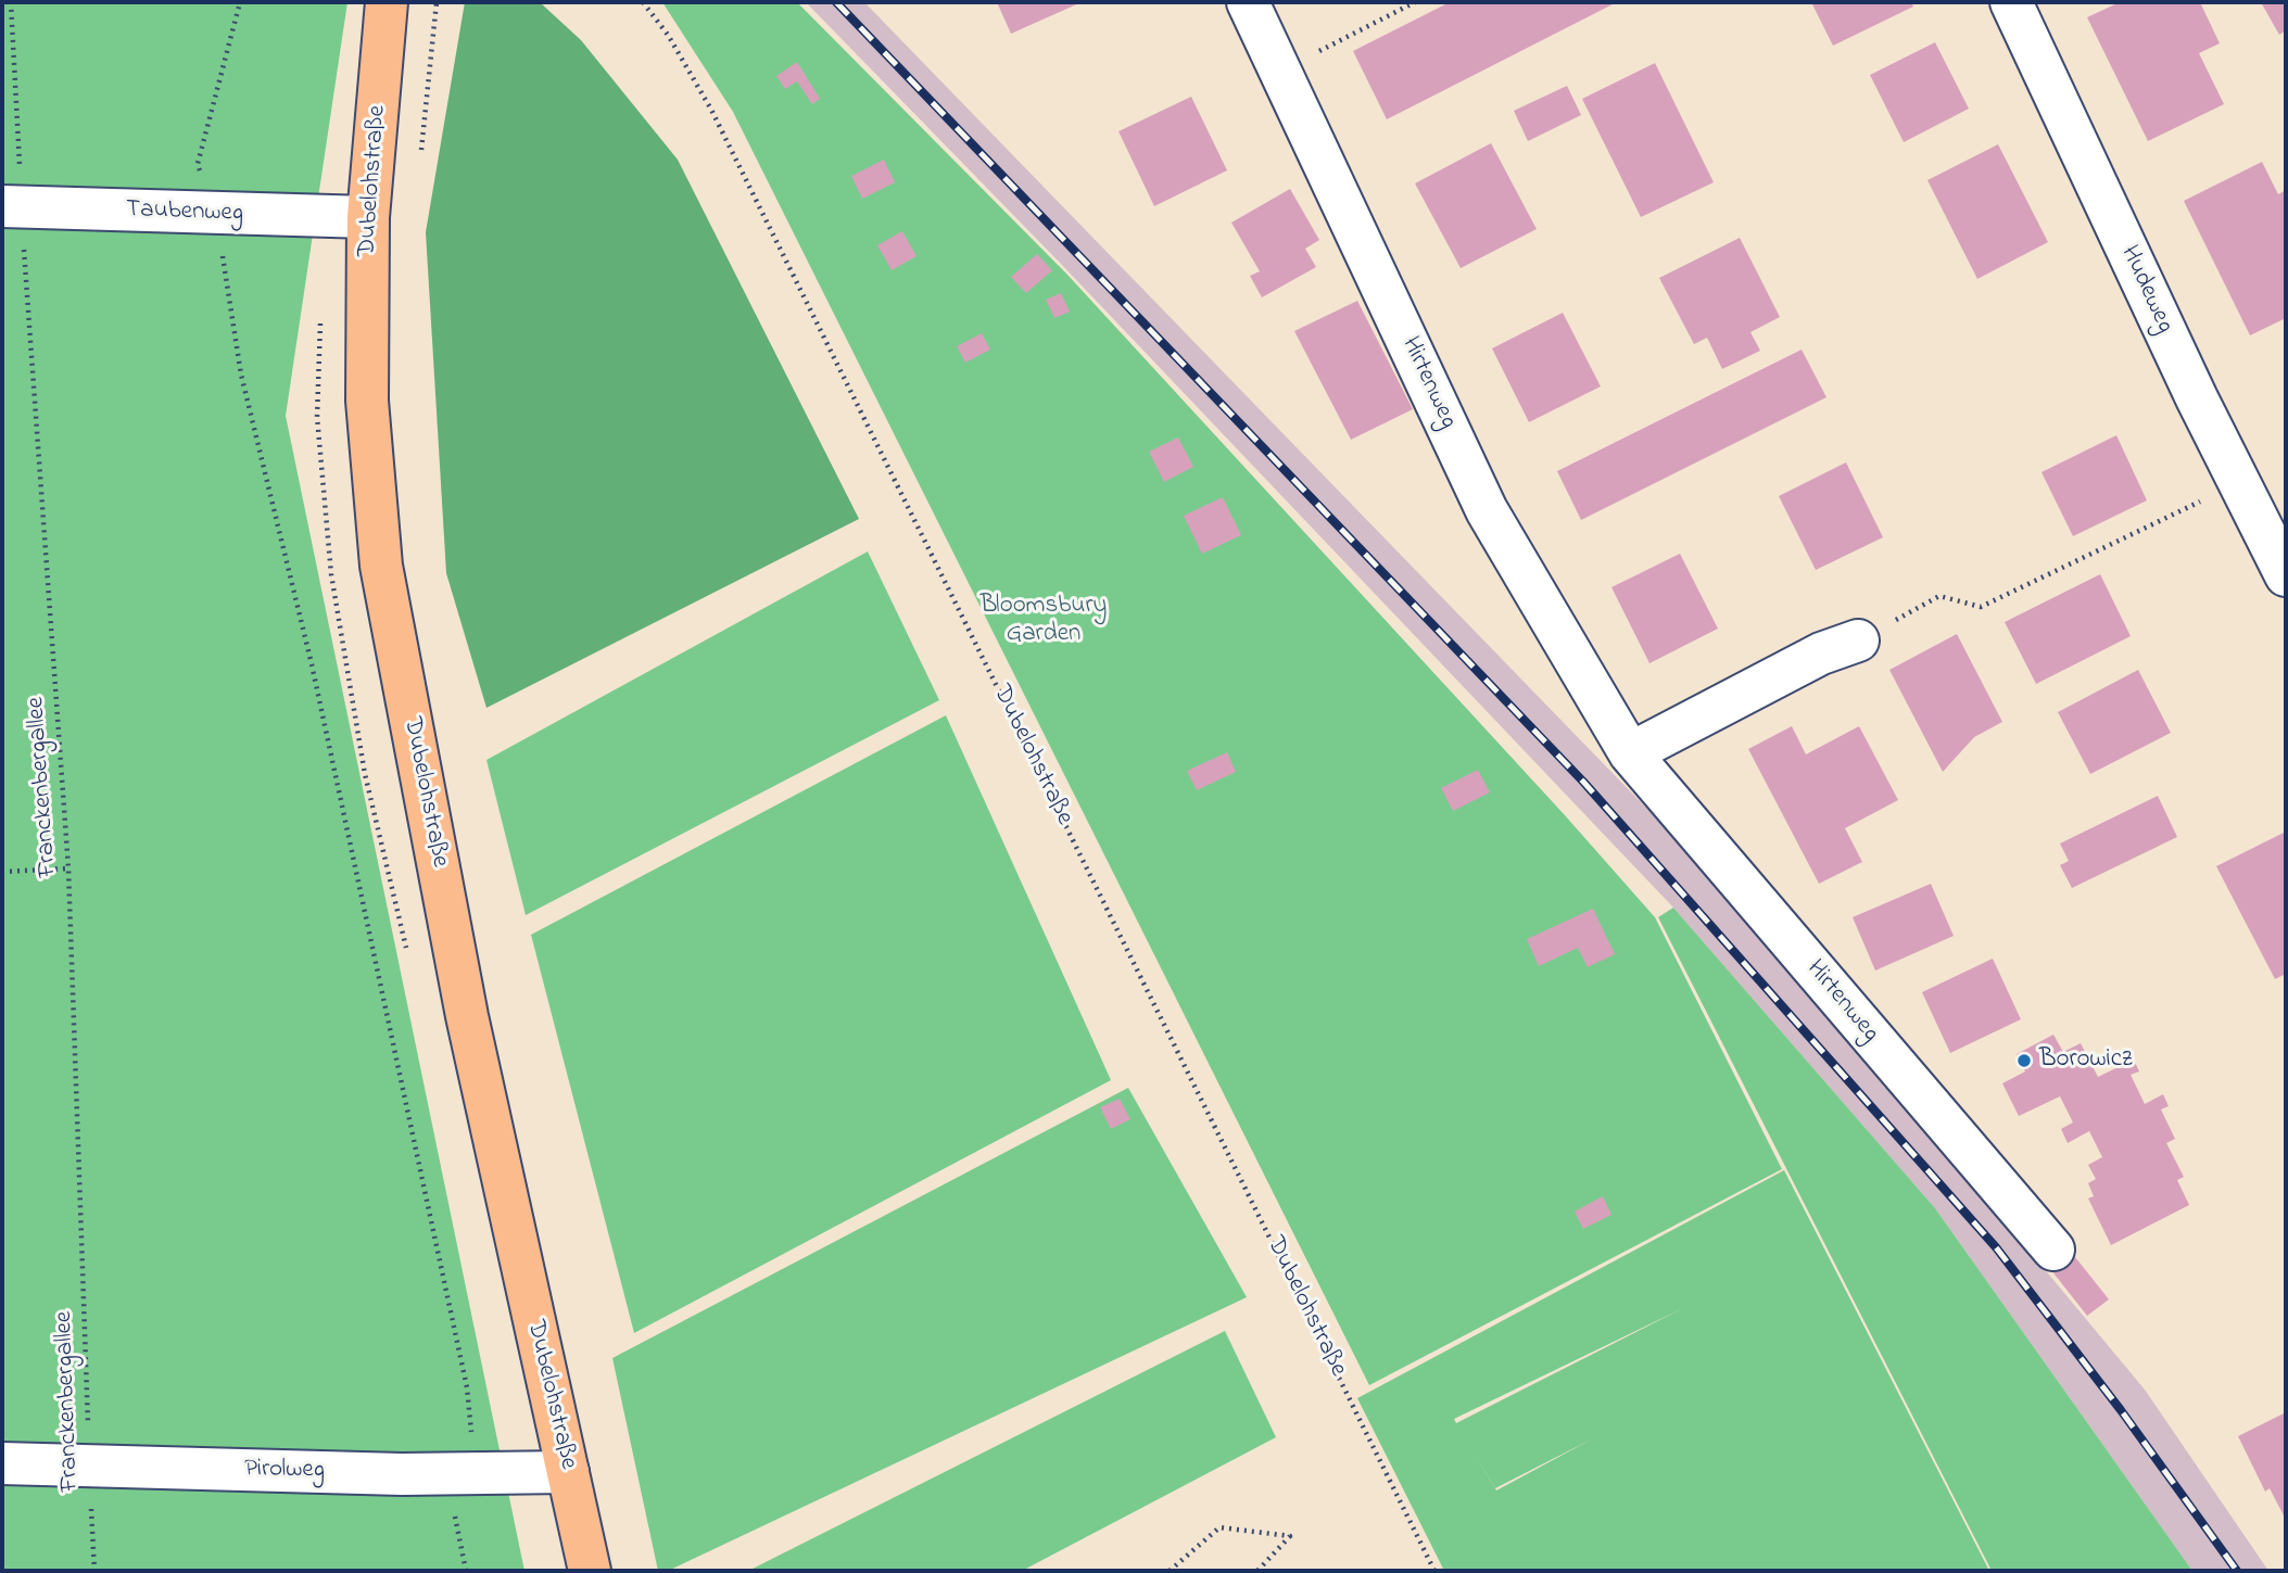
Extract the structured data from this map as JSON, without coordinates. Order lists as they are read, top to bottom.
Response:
{
  "streets": {
    "main road": ["Dubelohstraße"],
    "street": [
      "Taubenweg",
      "Hudeweg",
      "Hirtenweg",
      "Pirolweg"
    ],
    "path": ["Franckenbergallee"]
  },
  "crossings": [
    ["Dubelohstraße", "Taubenweg"],
    ["Dubelohstraße", "Pirolweg"],
    ["Taubenweg", "Franckenbergallee"],
    ["Franckenbergallee", "Pirolweg"]
  ],
  "parks": ["Bloomsbury Garden"],
  "places": ["Borowicz"]
}
